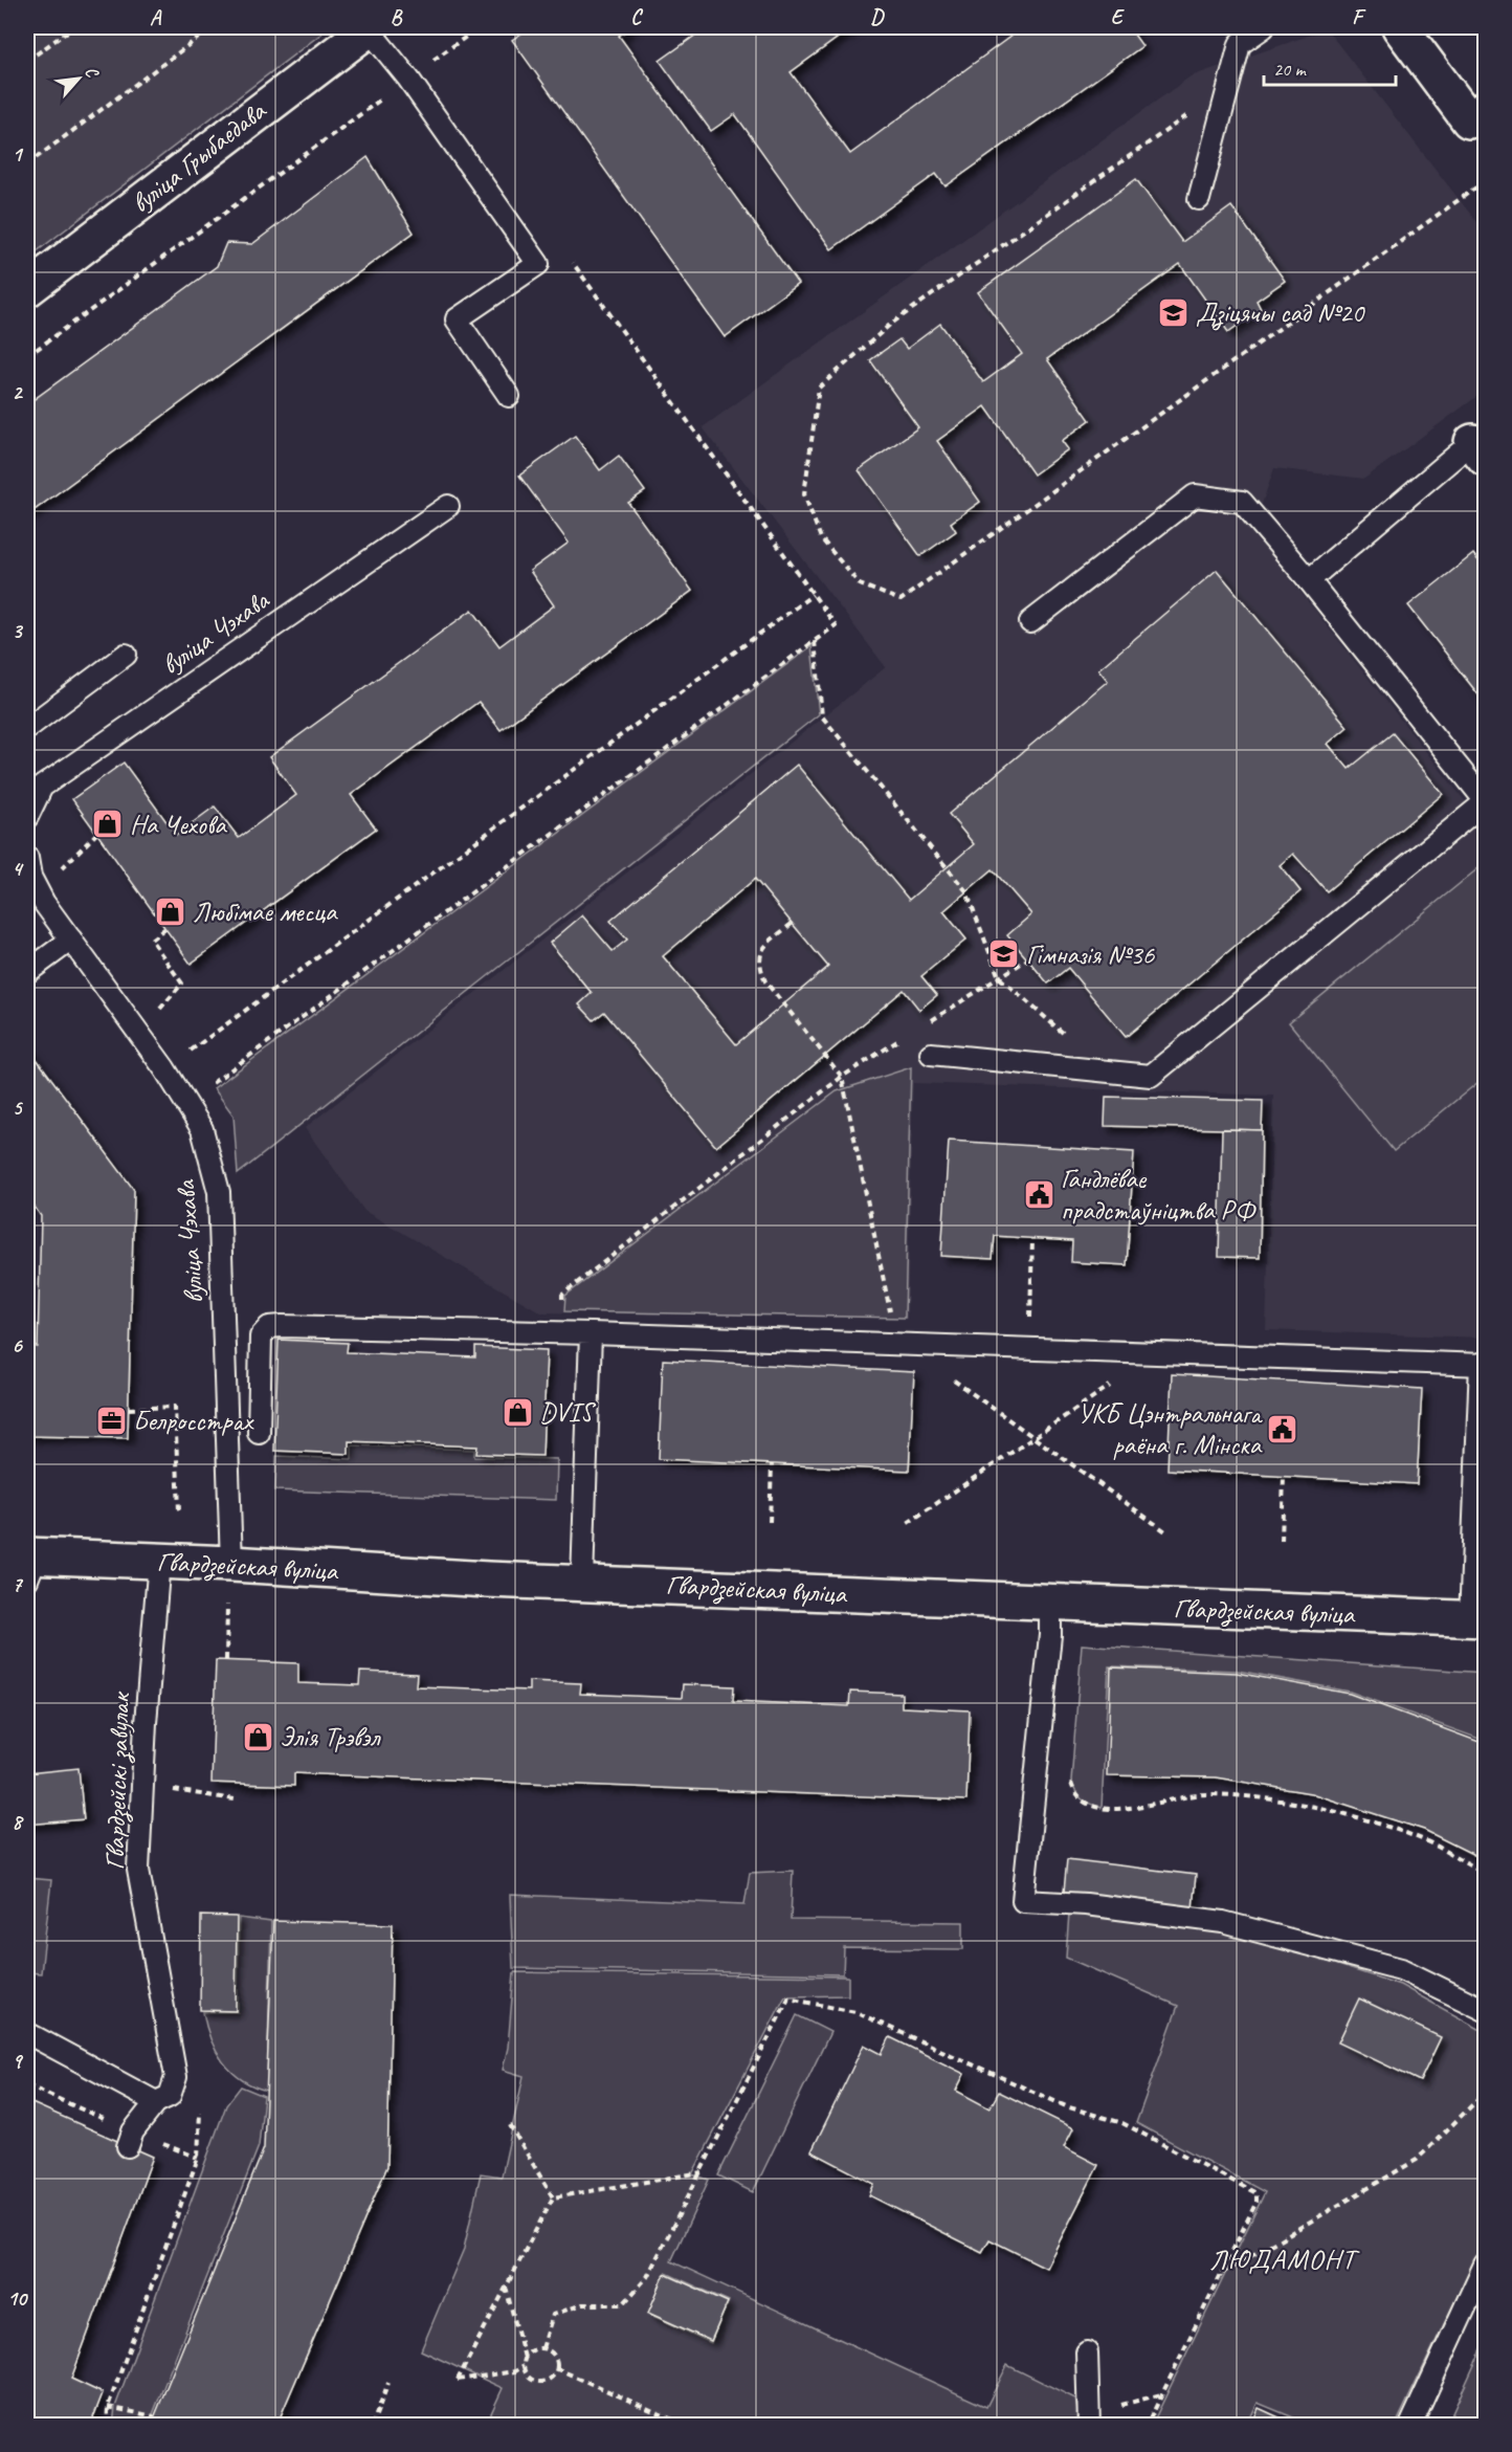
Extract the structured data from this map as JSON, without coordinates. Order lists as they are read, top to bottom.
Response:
{
  "streets": {
    "street": ["вуліца Грыбаедава", "Гвардзейская вуліца"],
    "lane": ["вуліца Чэхава", "Гвардзейскі завулак"]
  },
  "crossings": [
    ["вуліца Чэхава", "Гвардзейская вуліца"],
    ["Гвардзейская вуліца", "Гвардзейскі завулак"]
  ],
  "districts": ["ЛЮДАМОНТ"],
  "places": {
    "school or university": ["Дзіцячы сад №20", "Гімназія №36"],
    "shop": [
      "На Чехова",
      "Любімае месца",
      "DVIS",
      "Элія Трэвэл"
    ],
    "public building": ["Гандлёвае прадстаўніцтва РФ", "УКБ Цэнтральнага раёна г. Мінска"],
    "office": ["Белросстрах"]
  },
  "scale_bar": "20 m",
  "north": "top right",
  "grid": {
    "columns": [
      "A",
      "B",
      "C",
      "D",
      "E",
      "F"
    ],
    "rows": [
      "1",
      "2",
      "3",
      "4",
      "5",
      "6",
      "7",
      "8",
      "9",
      "10"
    ]
  }
}
